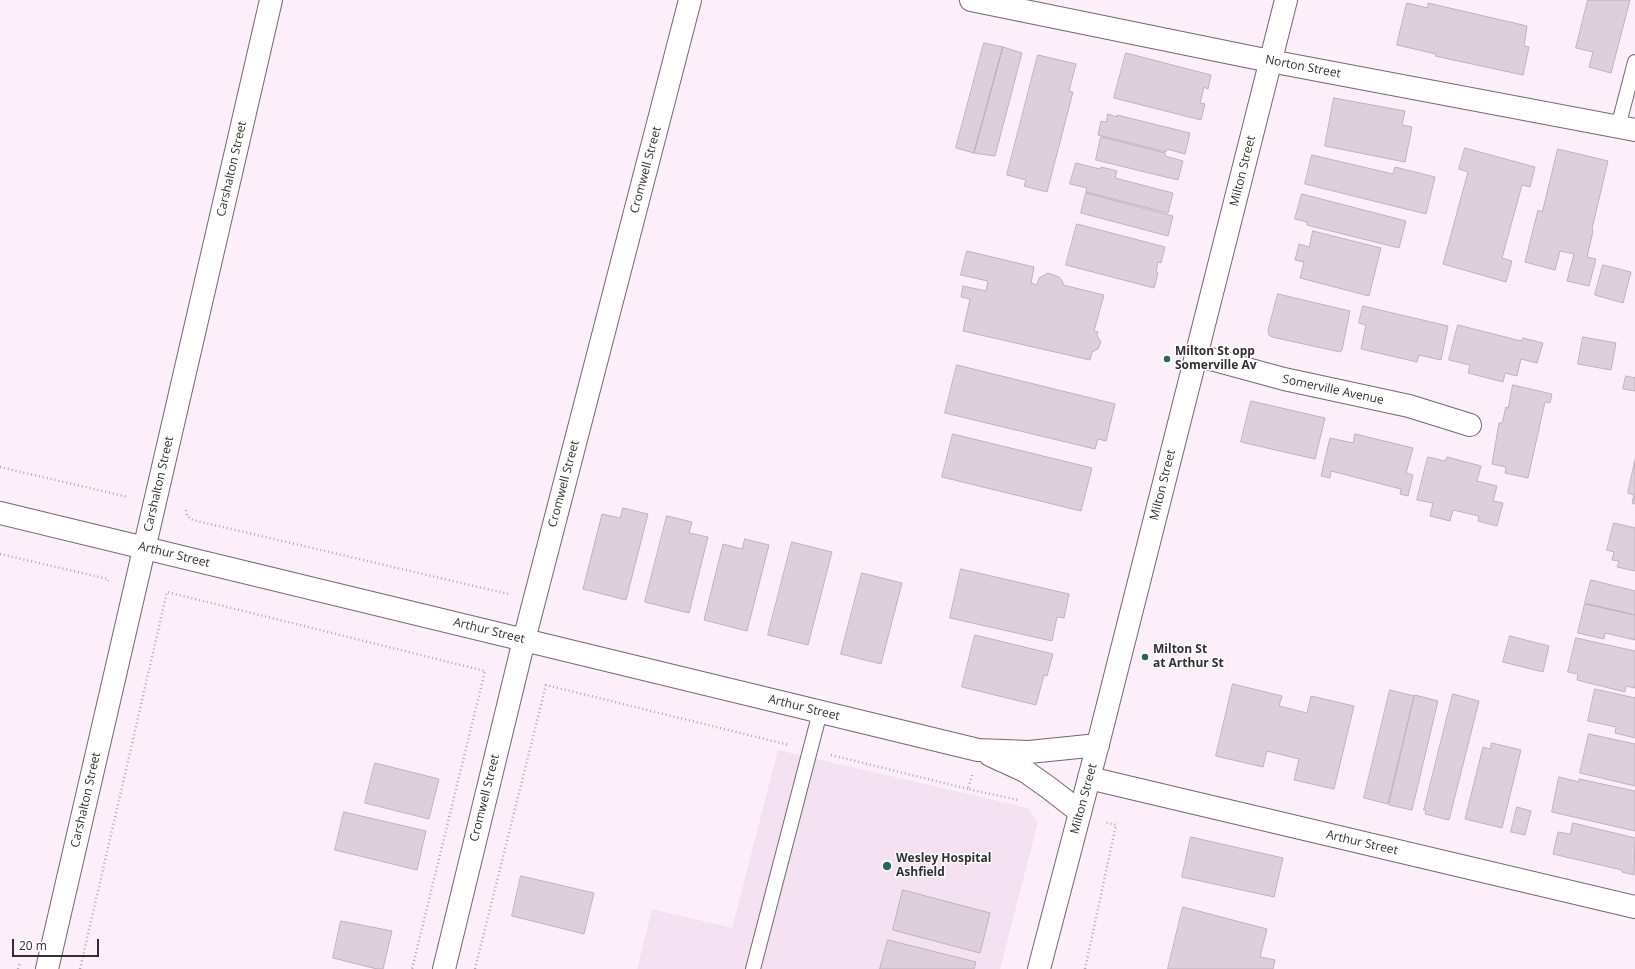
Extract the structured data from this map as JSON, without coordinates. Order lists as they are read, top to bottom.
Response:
{
  "streets": {
    "street": [
      "Norton Street",
      "Carshalton Street",
      "Cromwell Street",
      "Milton Street",
      "Somerville Avenue",
      "Arthur Street"
    ]
  },
  "crossings": [
    ["Norton Street", "Milton Street"],
    ["Carshalton Street", "Arthur Street"],
    ["Cromwell Street", "Arthur Street"],
    ["Milton Street", "Somerville Avenue"],
    ["Milton Street", "Arthur Street"]
  ],
  "places": ["Milton St opp Somerville Av", "Milton St at Arthur St", "Wesley Hospital Ashfield"],
  "scale_bar": "20 m"
}
